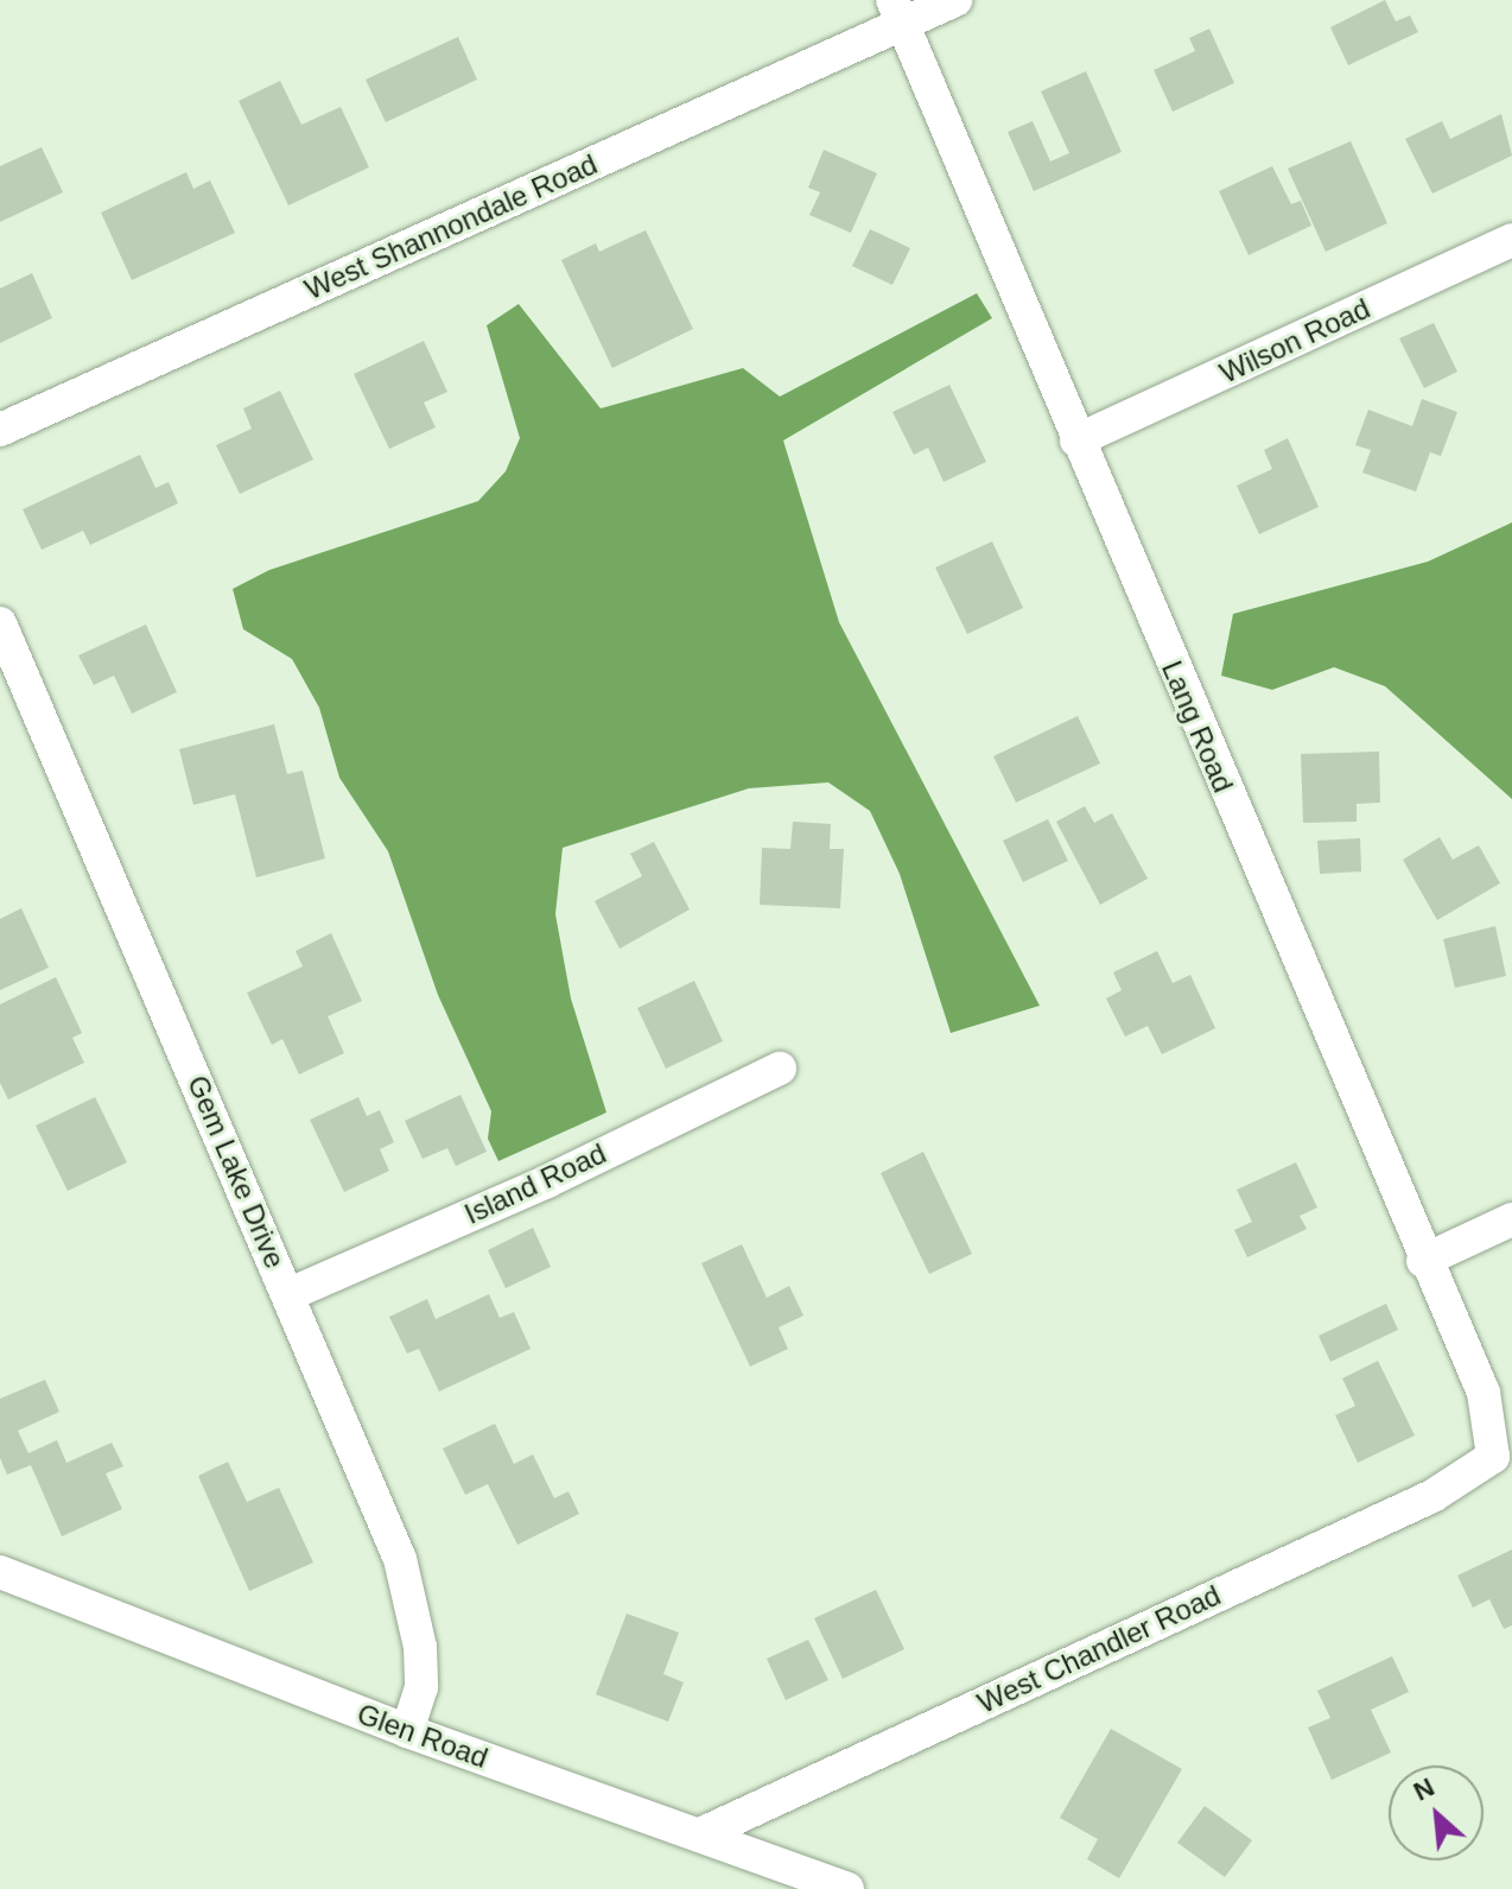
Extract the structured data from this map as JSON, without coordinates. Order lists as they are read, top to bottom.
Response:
{
  "streets": {
    "street": [
      "West Shannondale Road",
      "Wilson Road",
      "Lang Road",
      "Gem Lake Drive",
      "Island Road",
      "West Chandler Road",
      "Glen Road"
    ]
  },
  "crossings": [
    ["West Shannondale Road", "Lang Road"],
    ["Wilson Road", "Lang Road"],
    ["Lang Road", "West Chandler Road"],
    ["Gem Lake Drive", "Island Road"],
    ["Gem Lake Drive", "Glen Road"],
    ["West Chandler Road", "Glen Road"]
  ],
  "north": "top left"
}
